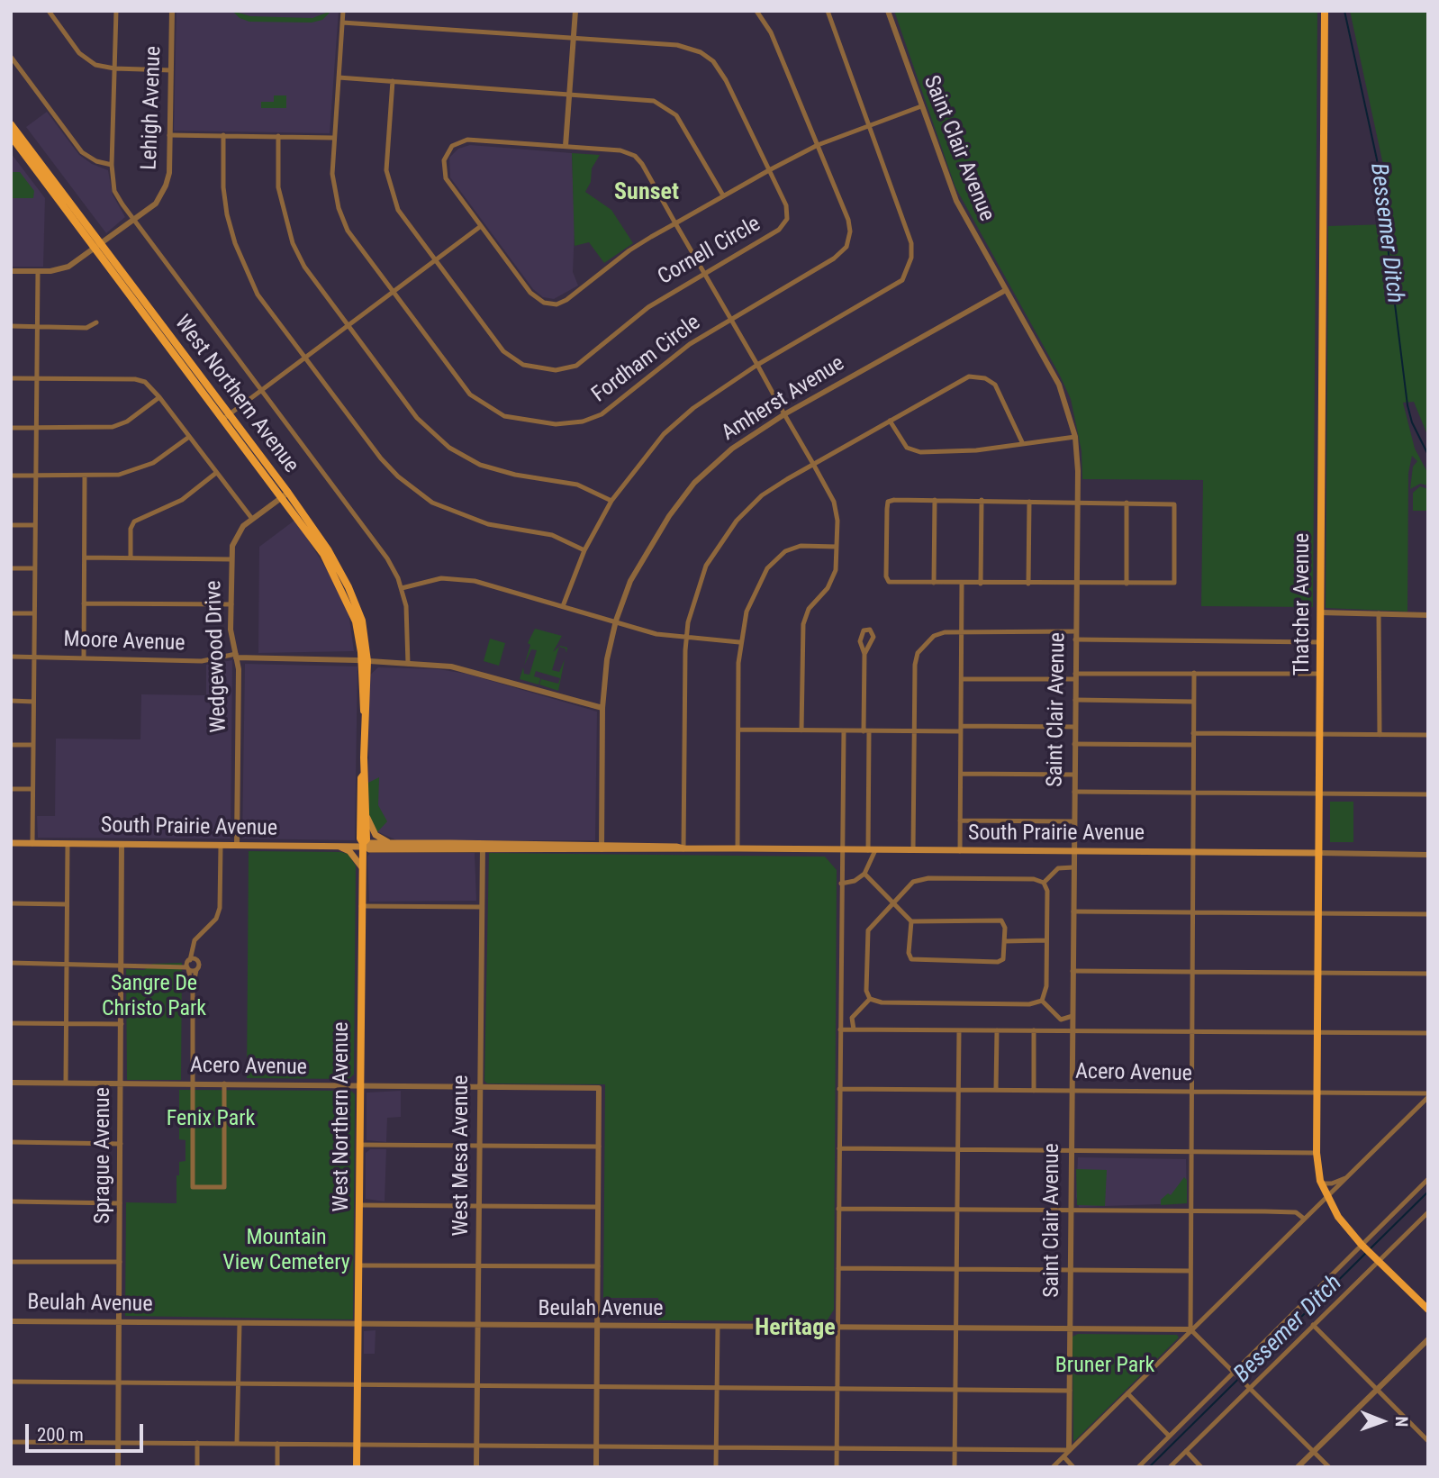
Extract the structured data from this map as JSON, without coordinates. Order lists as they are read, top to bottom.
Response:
{
  "streets": {
    "main road": ["West Northern Avenue", "Thatcher Avenue", "South Prairie Avenue"],
    "street": [
      "Lehigh Avenue",
      "Saint Clair Avenue",
      "Cornell Circle",
      "Fordham Circle",
      "Amherst Avenue",
      "Moore Avenue",
      "Wedgewood Drive",
      "Acero Avenue",
      "Sprague Avenue",
      "West Mesa Avenue",
      "Beulah Avenue"
    ]
  },
  "crossings": [
    ["Lehigh Avenue", "West Northern Avenue"],
    ["Saint Clair Avenue", "Amherst Avenue"],
    ["Saint Clair Avenue", "South Prairie Avenue"],
    ["Saint Clair Avenue", "Acero Avenue"],
    ["Saint Clair Avenue", "Beulah Avenue"],
    ["Cornell Circle", "Fordham Circle"],
    ["West Northern Avenue", "Moore Avenue"],
    ["West Northern Avenue", "Wedgewood Drive"],
    ["West Northern Avenue", "South Prairie Avenue"],
    ["West Northern Avenue", "Acero Avenue"],
    ["West Northern Avenue", "Beulah Avenue"],
    ["Amherst Avenue", "Moore Avenue"],
    ["Amherst Avenue", "South Prairie Avenue"],
    ["Thatcher Avenue", "South Prairie Avenue"],
    ["Thatcher Avenue", "Acero Avenue"],
    ["Moore Avenue", "Wedgewood Drive"],
    ["Wedgewood Drive", "South Prairie Avenue"],
    ["South Prairie Avenue", "Sprague Avenue"],
    ["South Prairie Avenue", "West Mesa Avenue"],
    ["Acero Avenue", "Sprague Avenue"],
    ["Acero Avenue", "West Mesa Avenue"],
    ["Sprague Avenue", "Beulah Avenue"],
    ["West Mesa Avenue", "Beulah Avenue"]
  ],
  "districts": ["Sunset", "Heritage"],
  "water": ["Bessemer Ditch"],
  "parks": [
    "Sangre De Christo Park",
    "Fenix Park",
    "Mountain View Cemetery",
    "Bruner Park"
  ],
  "scale_bar": "200 m",
  "north": "right"
}
